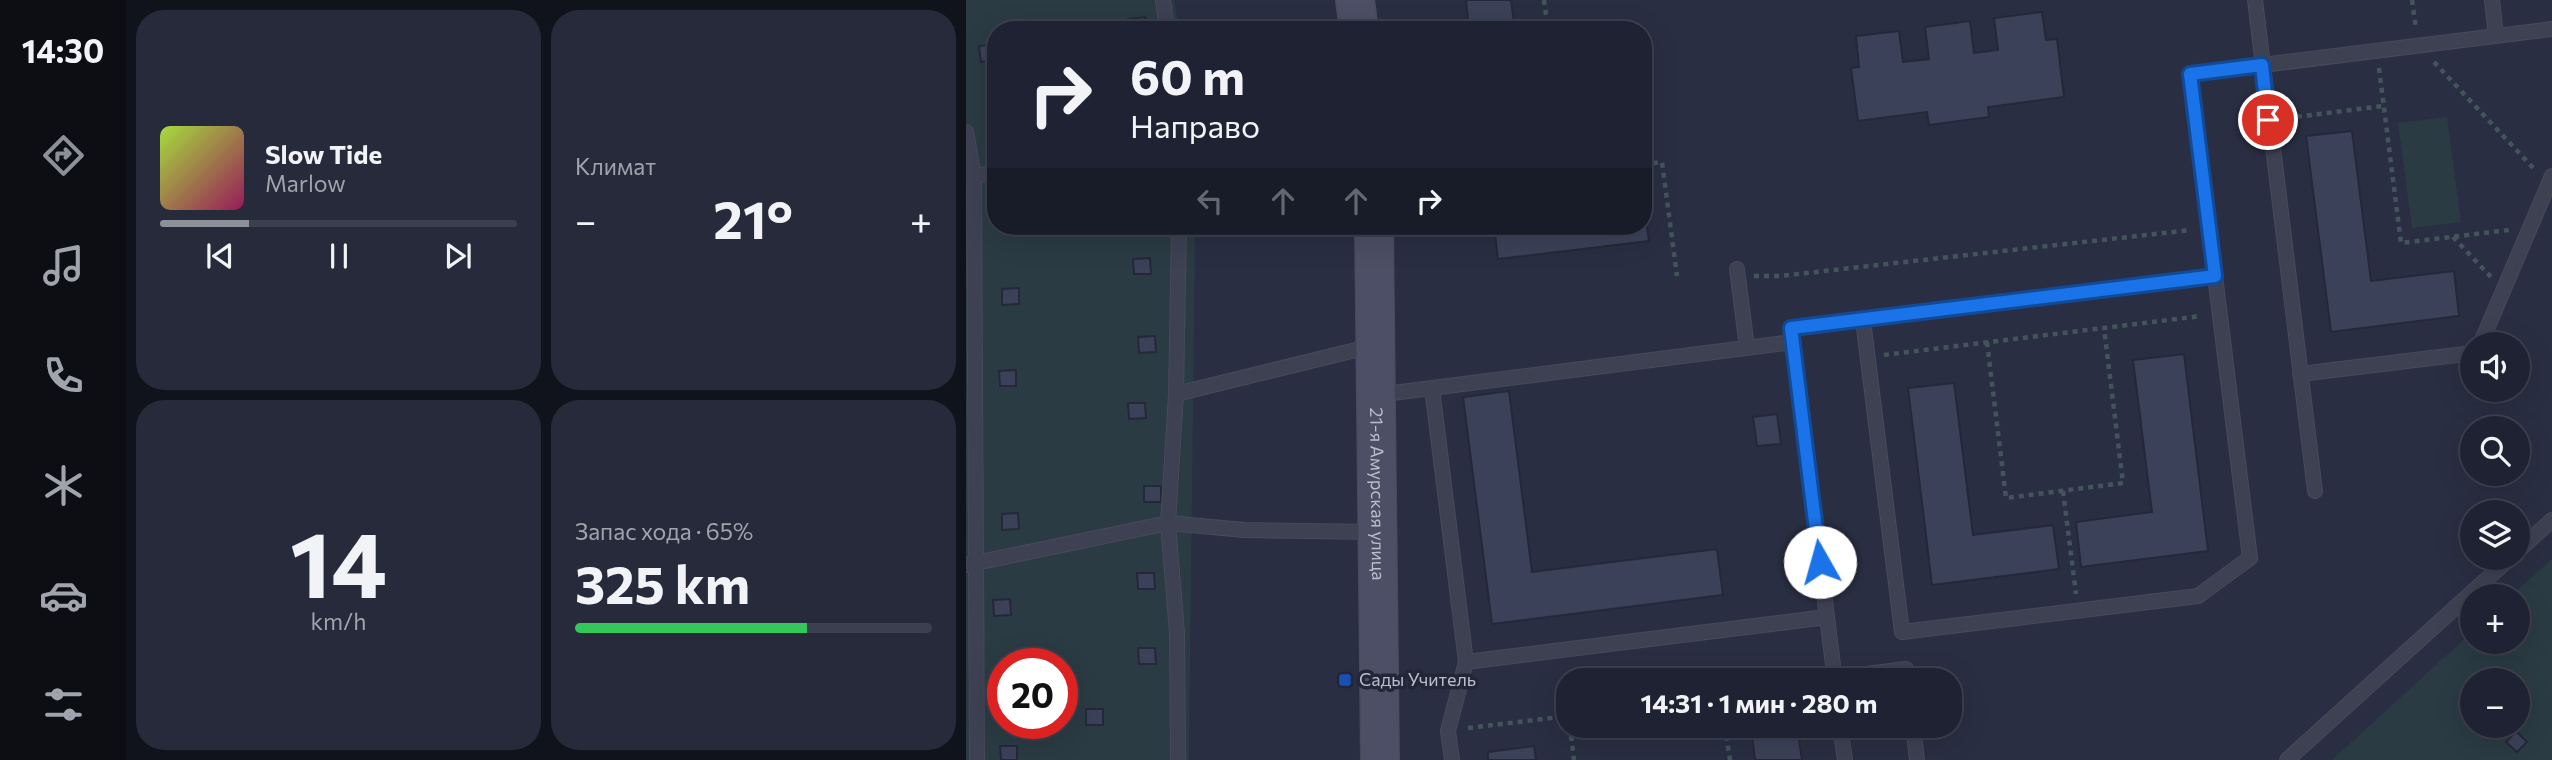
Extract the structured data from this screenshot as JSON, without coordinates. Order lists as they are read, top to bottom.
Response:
{
  "streets": {
    "main road": ["21-я Амурская улица"]
  },
  "places": {
    "transit": ["Сады Учитель"]
  },
  "page": {
    "tabs": "14:30",
    "tile": [
      "Климат",
      ["14", "km/h"],
      ["Запас хода · 65%", "325 km"]
    ],
    "turn": ["60 m", "Направо"],
    "song": ["Slow Tide", "Marlow"],
    "heat": ["−", "21°", "+"],
    "map_buttons": ["+", "−"],
    "limit": "20",
    "trip": "14:31 · 1 мин · 280 m"
  }
}
